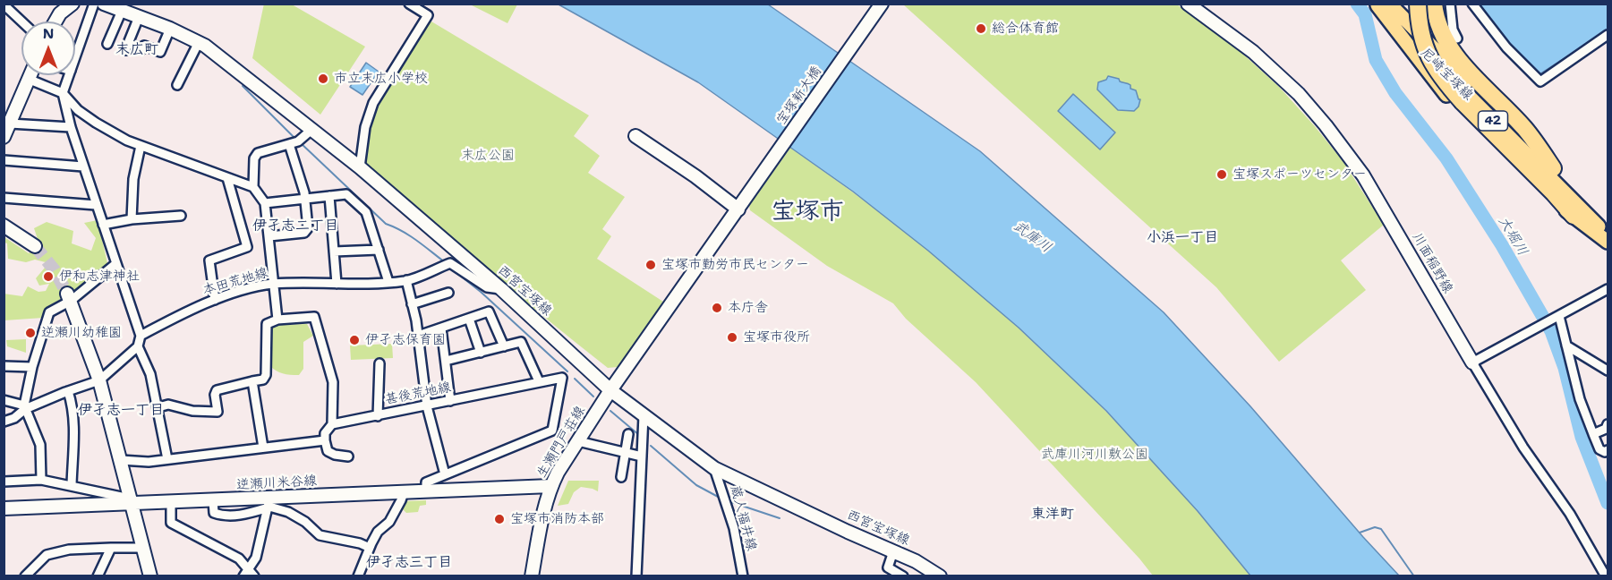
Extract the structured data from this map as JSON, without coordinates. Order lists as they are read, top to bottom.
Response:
{
  "streets": {
    "main road": ["尼崎宝塚線", "42"],
    "street": [
      "宝塚新大橋",
      "川面稲野線",
      "本田荒地線",
      "西宮宝塚線",
      "甚後荒地線",
      "生瀬門戸荘線",
      "逆瀬川米谷線",
      "蔵人福井線"
    ]
  },
  "crossings": [
    ["尼崎宝塚線", "42"],
    ["宝塚新大橋", "西宮宝塚線"],
    ["宝塚新大橋", "生瀬門戸荘線"],
    ["本田荒地線", "西宮宝塚線"],
    ["西宮宝塚線", "生瀬門戸荘線"],
    ["西宮宝塚線", "蔵人福井線"],
    ["生瀬門戸荘線", "逆瀬川米谷線"]
  ],
  "districts": [
    "末広町",
    "宝塚市",
    "伊孑志二丁目",
    "小浜一丁目",
    "伊孑志一丁目",
    "東洋町",
    "伊孑志三丁目"
  ],
  "water": ["大堀川", "武庫川"],
  "parks": ["末広公園", "武庫川河川敷公園"],
  "places": [
    "総合体育館",
    "市立末広小学校",
    "宝塚スポーツセンター",
    "宝塚市勤労市民センター",
    "伊和志津神社",
    "本庁舎",
    "逆瀬川幼稚園",
    "宝塚市役所",
    "伊孑志保育園",
    "宝塚市消防本部"
  ],
  "north": "top"
}
